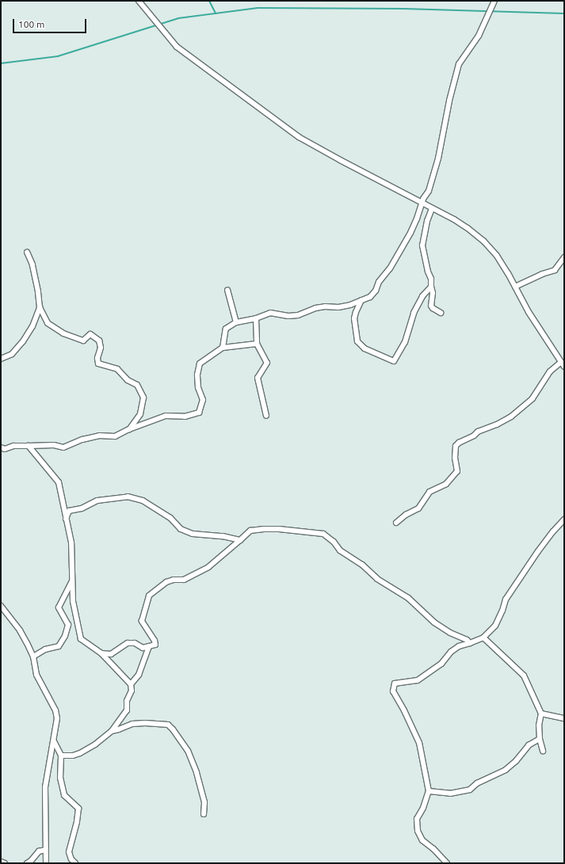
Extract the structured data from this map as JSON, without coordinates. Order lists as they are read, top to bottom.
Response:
{
  "scale_bar": "100 m"
}
